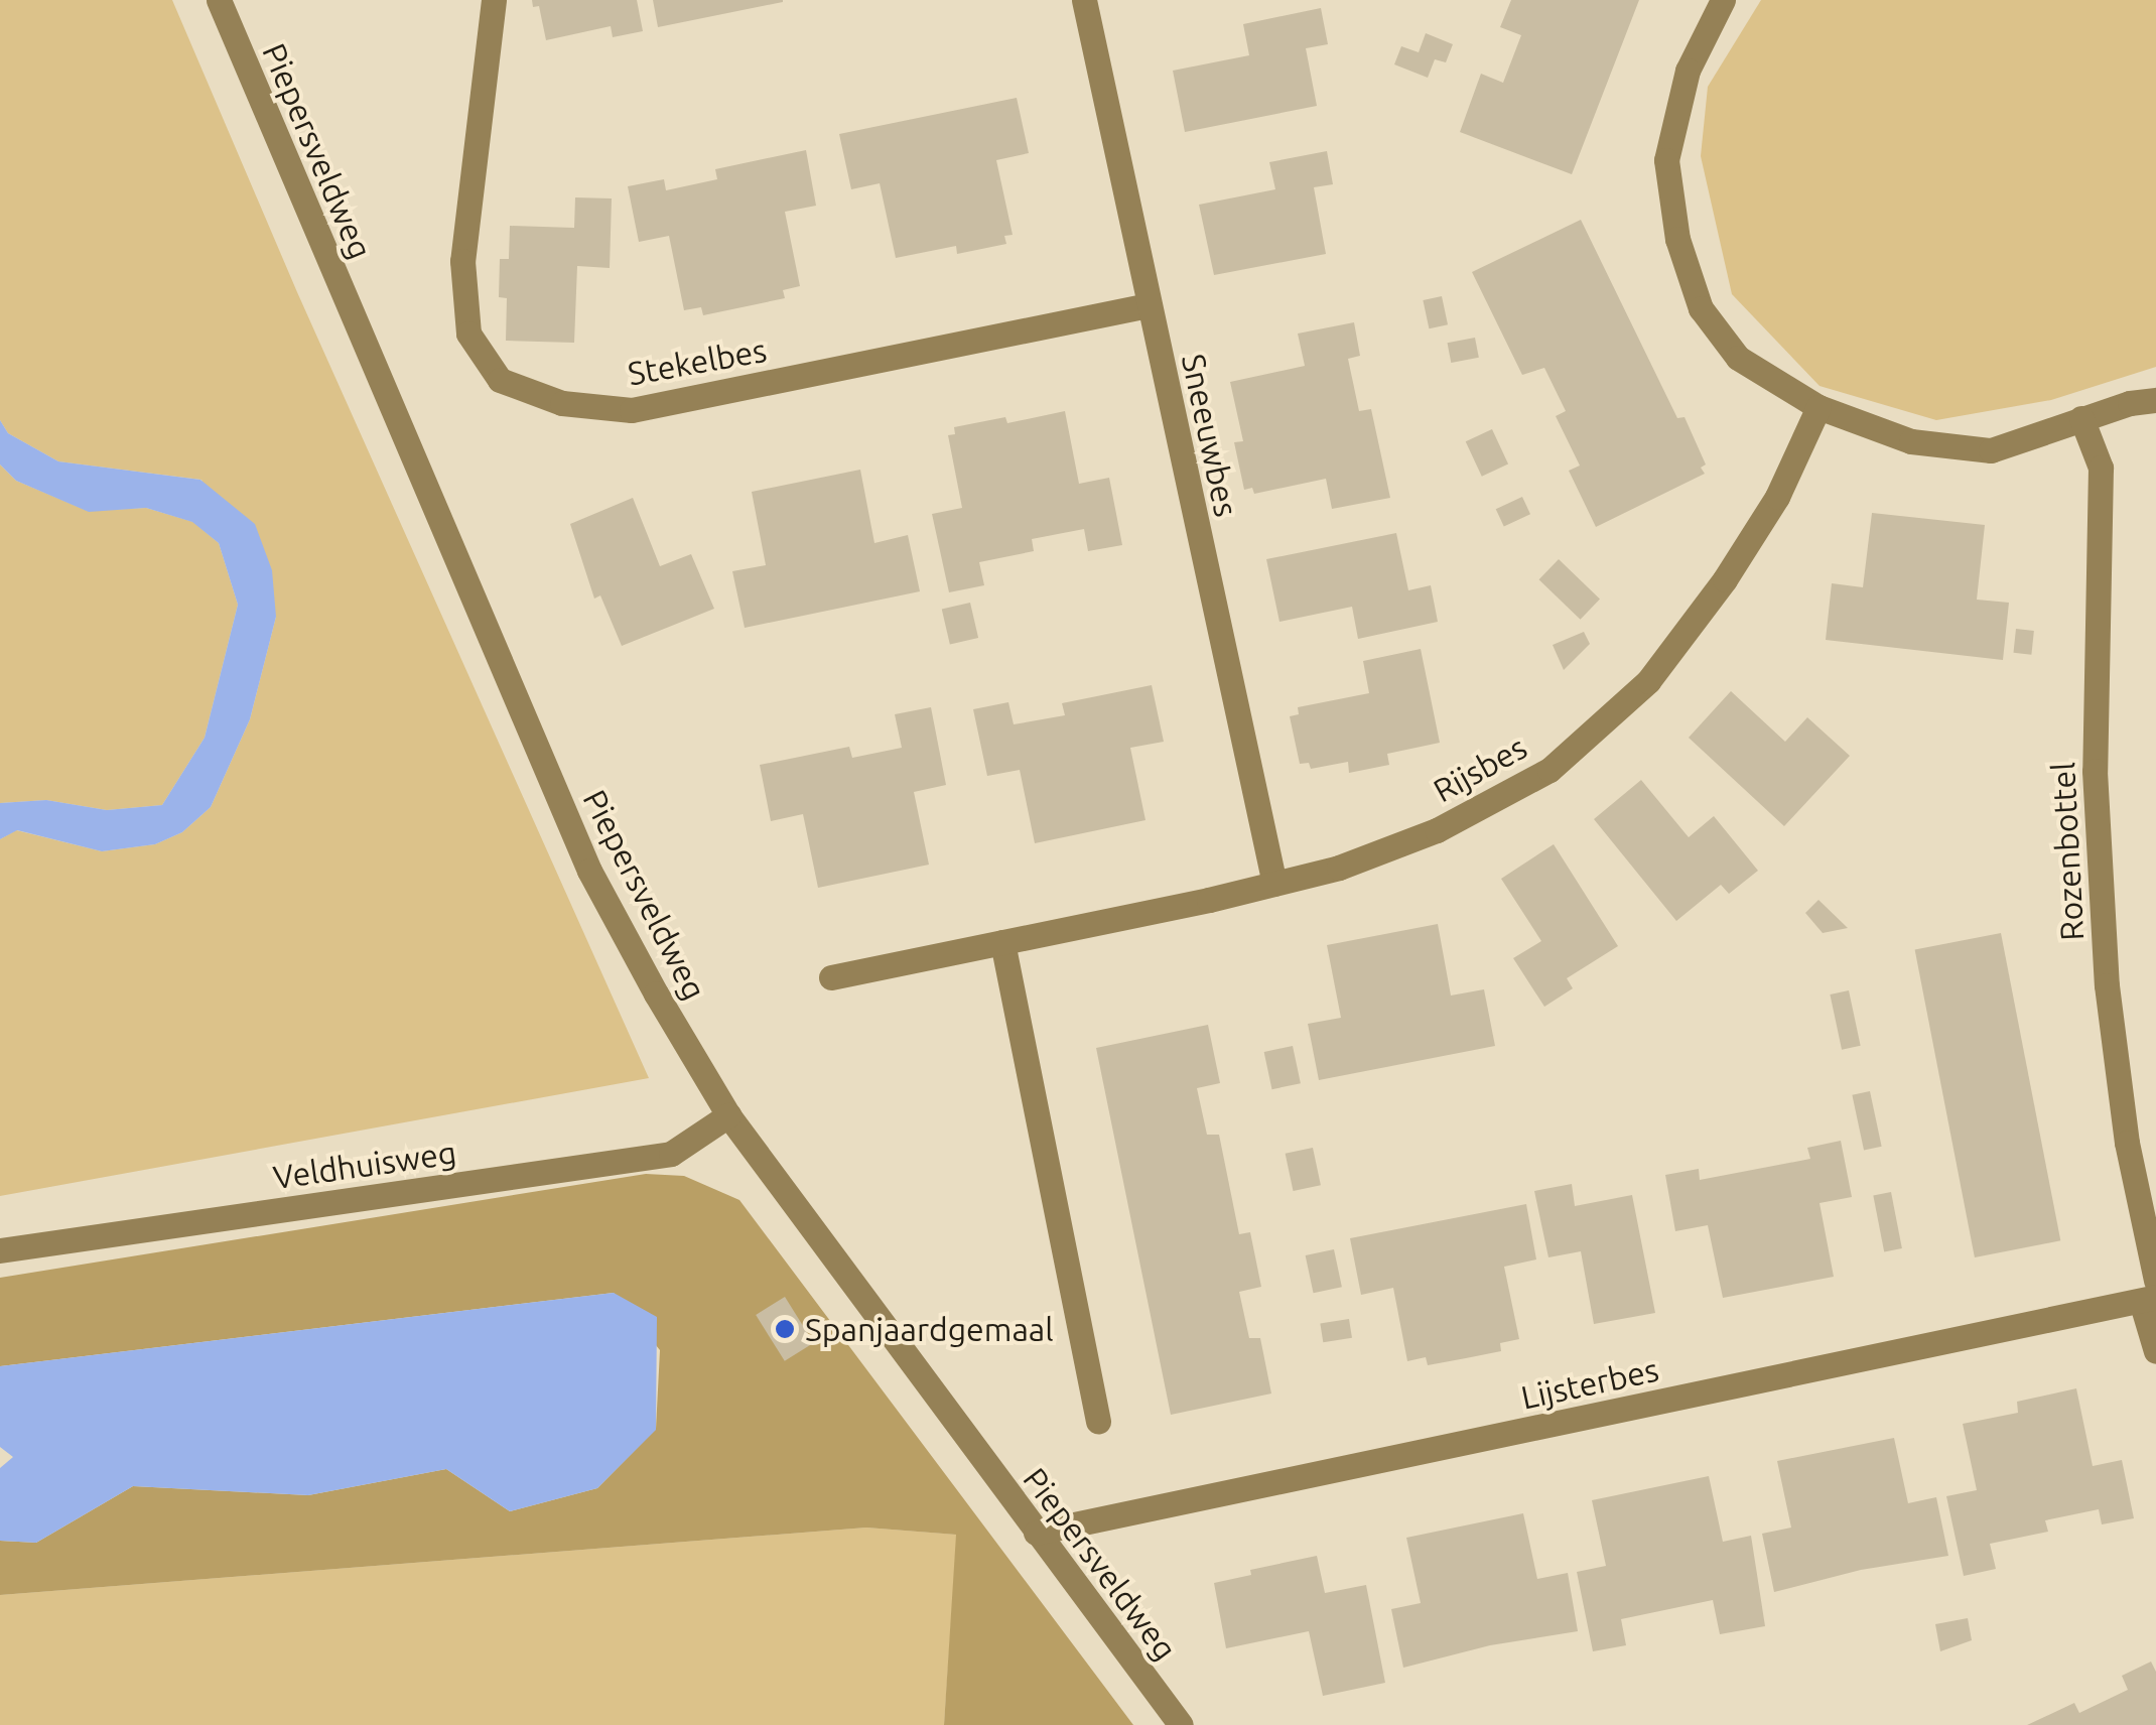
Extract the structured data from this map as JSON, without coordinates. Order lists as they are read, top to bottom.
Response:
{
  "streets": {
    "street": [
      "Piepersveldweg",
      "Stekelbes",
      "Sneeuwbes",
      "Rijsbes",
      "Rozenbottel",
      "Veldhuisweg",
      "Lijsterbes"
    ]
  },
  "crossings": [
    ["Piepersveldweg", "Veldhuisweg"],
    ["Piepersveldweg", "Lijsterbes"],
    ["Stekelbes", "Sneeuwbes"],
    ["Sneeuwbes", "Rijsbes"],
    ["Rozenbottel", "Lijsterbes"]
  ],
  "places": ["Spanjaardgemaal"]
}
